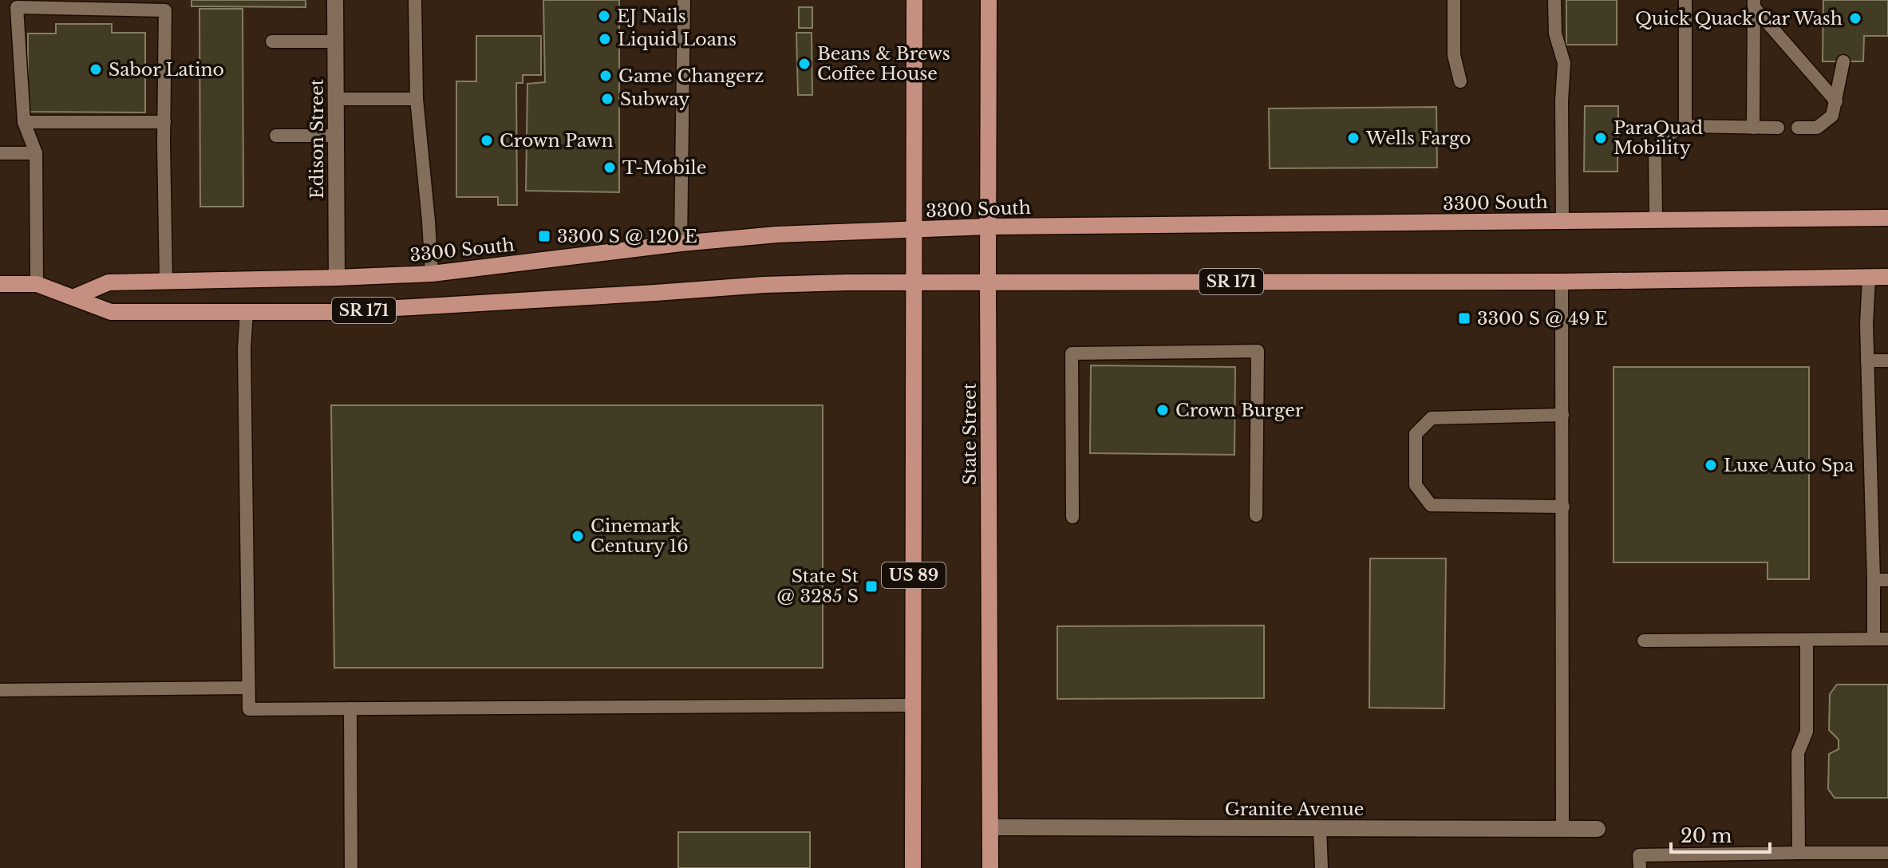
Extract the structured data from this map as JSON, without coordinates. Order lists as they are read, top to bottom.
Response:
{
  "streets": {
    "main road": [
      "3300 South",
      "SR 171",
      "State Street",
      "US 89"
    ],
    "street": ["Edison Street", "Granite Avenue"]
  },
  "crossings": [
    ["Edison Street", "3300 South"],
    ["3300 South", "SR 171"],
    ["3300 South", "State Street"],
    ["3300 South", "US 89"],
    ["SR 171", "State Street"],
    ["SR 171", "US 89"],
    ["State Street", "Granite Avenue"]
  ],
  "places": {
    "other": [
      "EJ Nails",
      "Quick Quack Car Wash",
      "Liquid Loans",
      "Beans & Brews Coffee House",
      "Sabor Latino",
      "Game Changerz",
      "Subway",
      "Wells Fargo",
      "ParaQuad Mobility",
      "Crown Pawn",
      "T-Mobile",
      "Crown Burger",
      "Luxe Auto Spa",
      "Cinemark Century 16"
    ],
    "transit": ["3300 S @ 120 E", "3300 S @ 49 E", "State St @ 3285 S"]
  },
  "scale_bar": "20 m"
}
